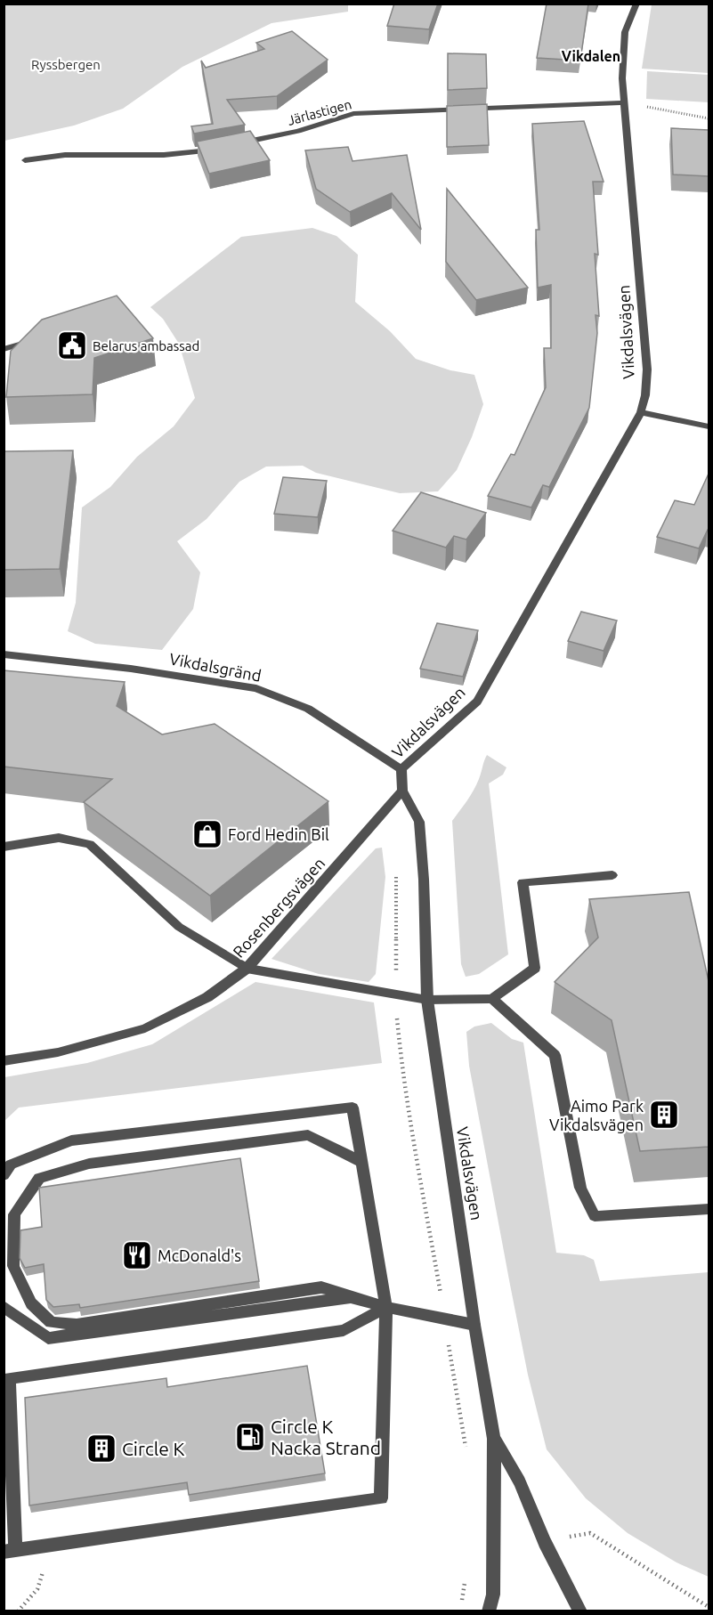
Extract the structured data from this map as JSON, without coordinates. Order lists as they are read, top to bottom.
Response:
{
  "streets": {
    "street": [
      "Järlastigen",
      "Vikdalsvägen",
      "Vikdalsgränd",
      "Rosenbergsvägen"
    ]
  },
  "crossings": [
    ["Järlastigen", "Vikdalsvägen"],
    ["Vikdalsvägen", "Vikdalsgränd"],
    ["Vikdalsvägen", "Rosenbergsvägen"]
  ],
  "districts": ["Vikdalen"],
  "parks": ["Ryssbergen"],
  "places": {
    "public building": ["Belarus ambassad"],
    "shop": ["Ford Hedin Bil"],
    "building": ["Aimo Park Vikdalsvägen", "Circle K"],
    "restaurant": ["McDonald's"],
    "fuel station": ["Circle K Nacka Strand"]
  }
}
